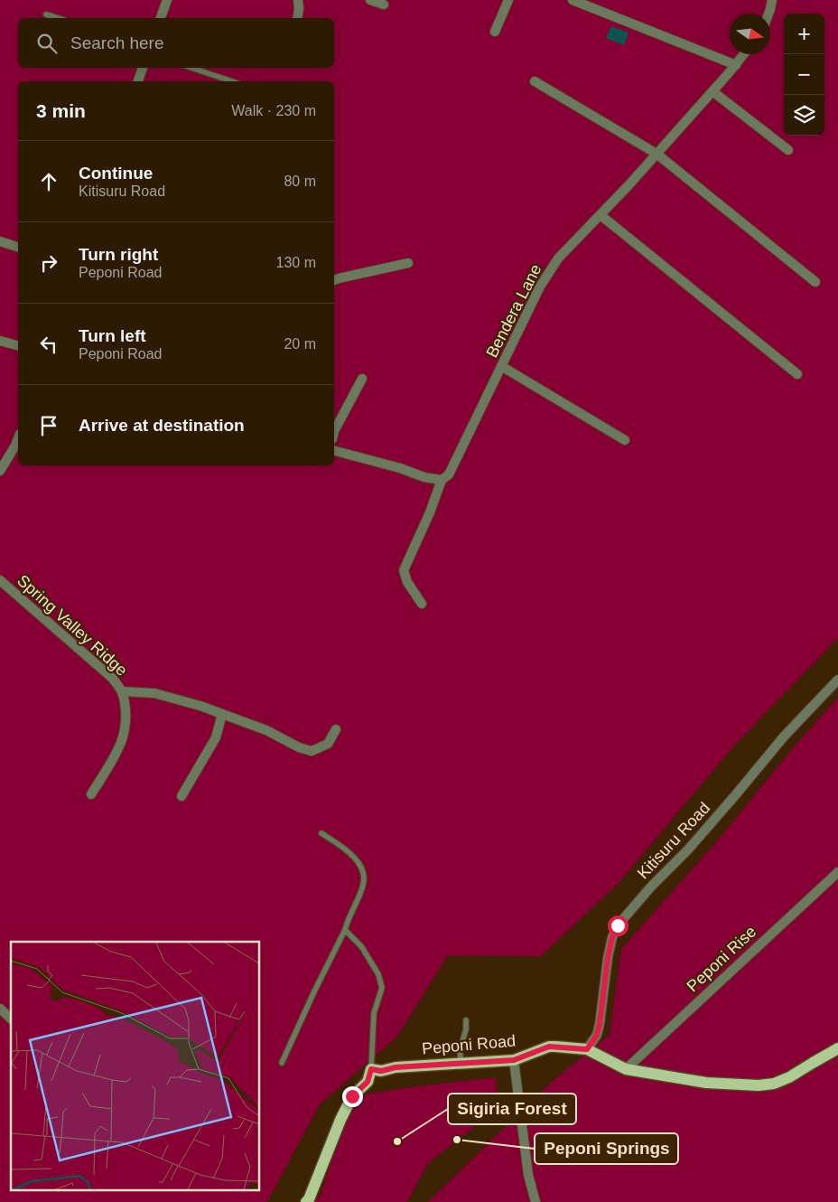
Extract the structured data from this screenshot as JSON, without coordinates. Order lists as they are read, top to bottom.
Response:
{
  "streets": {
    "main road": ["Peponi Road"],
    "street": [
      "Bendera Lane",
      "Spring Valley Ridge",
      "Kitisuru Road",
      "Peponi Rise"
    ]
  },
  "crossings": [
    ["Kitisuru Road", "Peponi Road"],
    ["Peponi Rise", "Peponi Road"]
  ],
  "places": ["Peponi Springs", "Sigiria Forest"],
  "north": "right",
  "page": {
    "map_buttons": ["+", "−"],
    "search": "Search here",
    "heading": ["3 min", "Walk · 230 m"],
    "list": [
      ["Continue", "Kitisuru Road", "80 m"],
      ["Turn right", "Peponi Road", "130 m"],
      ["Turn left", "Peponi Road", "20 m"],
      "Arrive at destination"
    ]
  }
}
